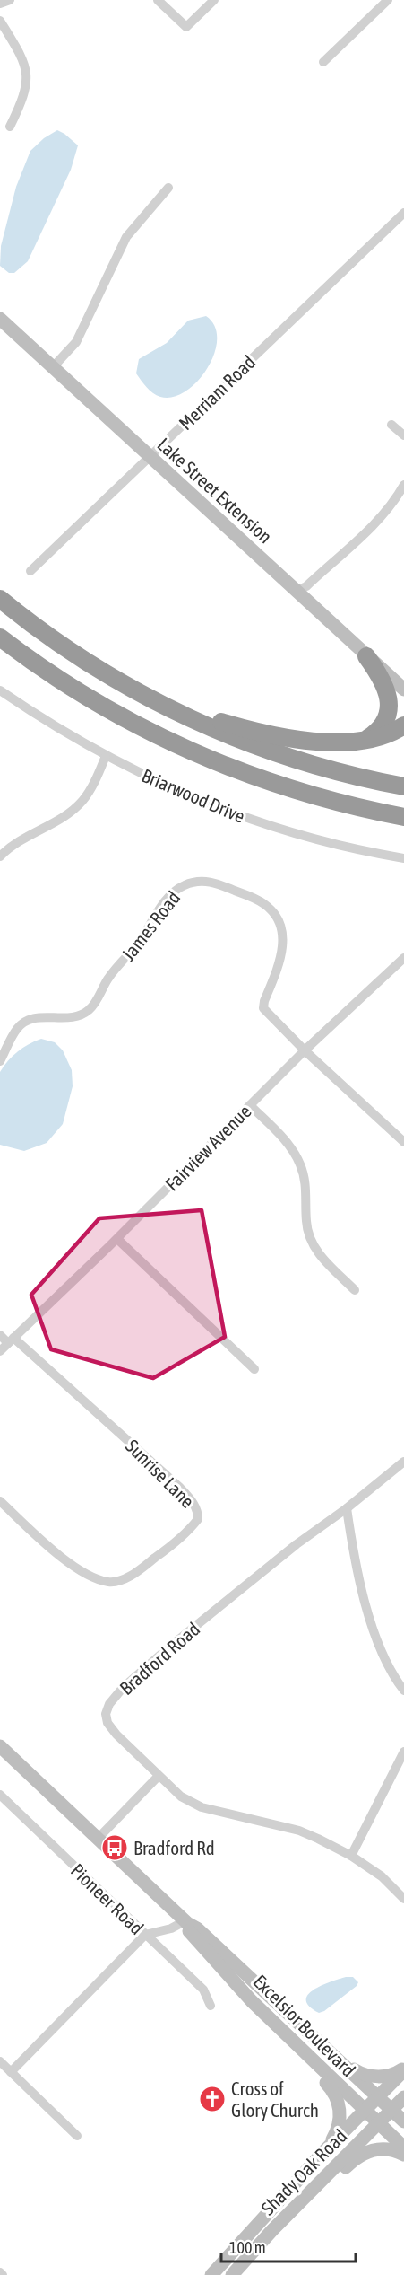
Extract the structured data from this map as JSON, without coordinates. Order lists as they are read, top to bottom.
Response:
{
  "streets": {
    "main road": ["Lake Street Extension", "Excelsior Boulevard", "Shady Oak Road"],
    "street": [
      "Merriam Road",
      "Briarwood Drive",
      "James Road",
      "Fairview Avenue",
      "Sunrise Lane",
      "Bradford Road",
      "Pioneer Road"
    ]
  },
  "crossings": [
    ["Merriam Road", "Lake Street Extension"],
    ["James Road", "Fairview Avenue"],
    ["Fairview Avenue", "Sunrise Lane"],
    ["Excelsior Boulevard", "Shady Oak Road"]
  ],
  "places": {
    "bus stop": ["Bradford Rd"],
    "church": ["Cross of Glory Church"]
  },
  "scale_bar": "100 m"
}
